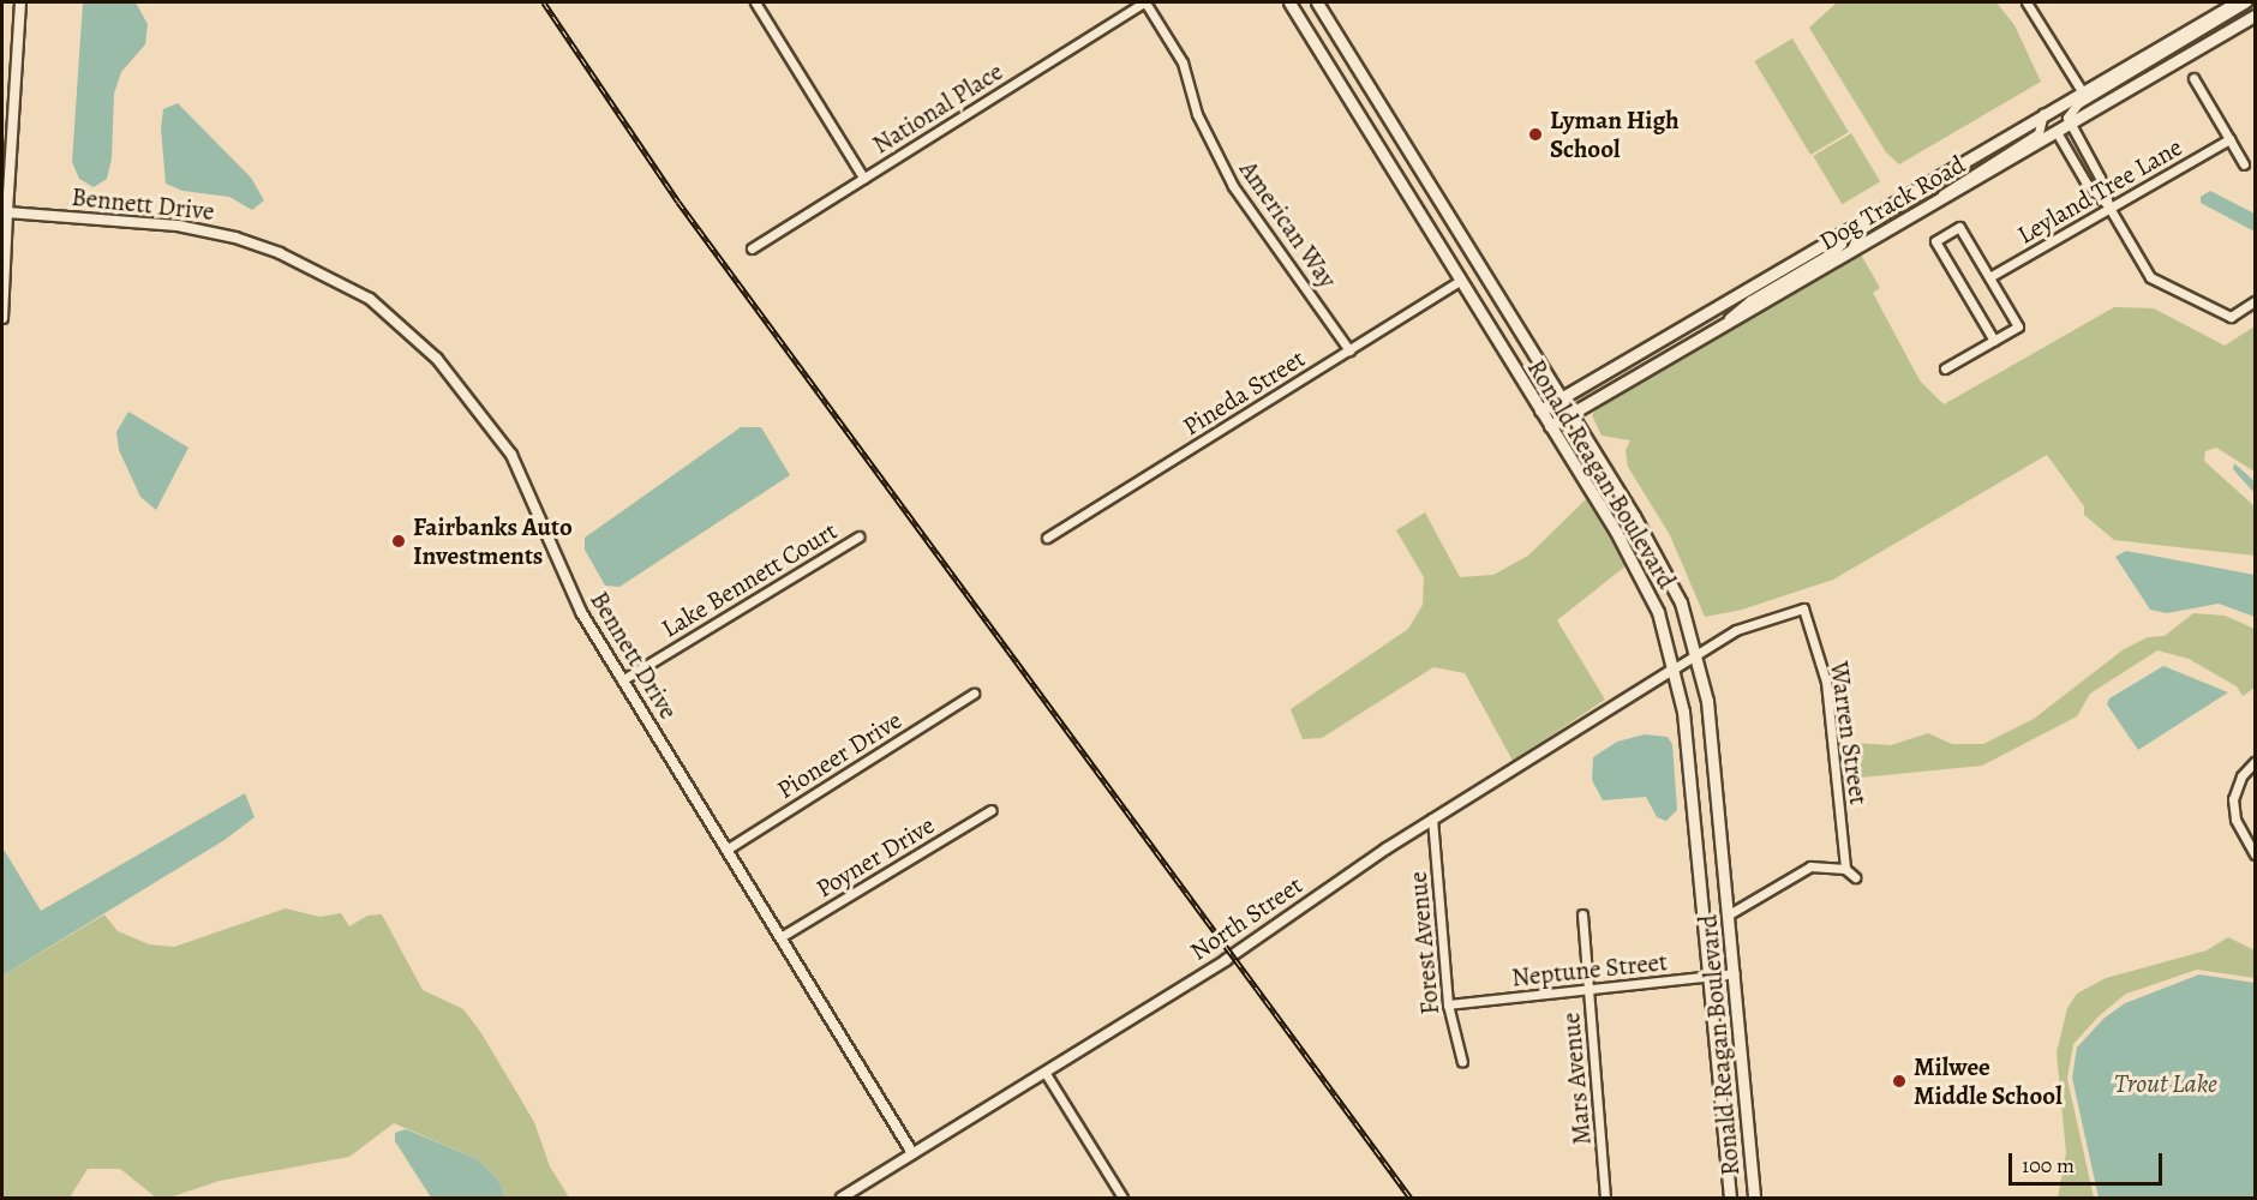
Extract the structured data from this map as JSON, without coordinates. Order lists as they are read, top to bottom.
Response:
{
  "streets": {
    "main road": ["Dog Track Road", "Ronald Reagan Boulevard"],
    "street": [
      "National Place",
      "Leyland Tree Lane",
      "Bennett Drive",
      "American Way",
      "Pineda Street",
      "Lake Bennett Court",
      "Warren Street",
      "Pioneer Drive",
      "Poyner Drive",
      "North Street",
      "Forest Avenue",
      "Neptune Street",
      "Mars Avenue"
    ]
  },
  "crossings": [
    ["National Place", "American Way"],
    ["Dog Track Road", "Ronald Reagan Boulevard"],
    ["Bennett Drive", "Lake Bennett Court"],
    ["Bennett Drive", "Pioneer Drive"],
    ["Bennett Drive", "Poyner Drive"],
    ["Bennett Drive", "North Street"],
    ["American Way", "Pineda Street"],
    ["Pineda Street", "Ronald Reagan Boulevard"],
    ["Ronald Reagan Boulevard", "Warren Street"],
    ["Ronald Reagan Boulevard", "North Street"],
    ["Ronald Reagan Boulevard", "Neptune Street"],
    ["Warren Street", "North Street"],
    ["North Street", "Forest Avenue"],
    ["Forest Avenue", "Neptune Street"],
    ["Neptune Street", "Mars Avenue"]
  ],
  "water": ["Trout Lake"],
  "places": ["Lyman High School", "Fairbanks Auto Investments", "Milwee Middle School"],
  "scale_bar": "100 m"
}
